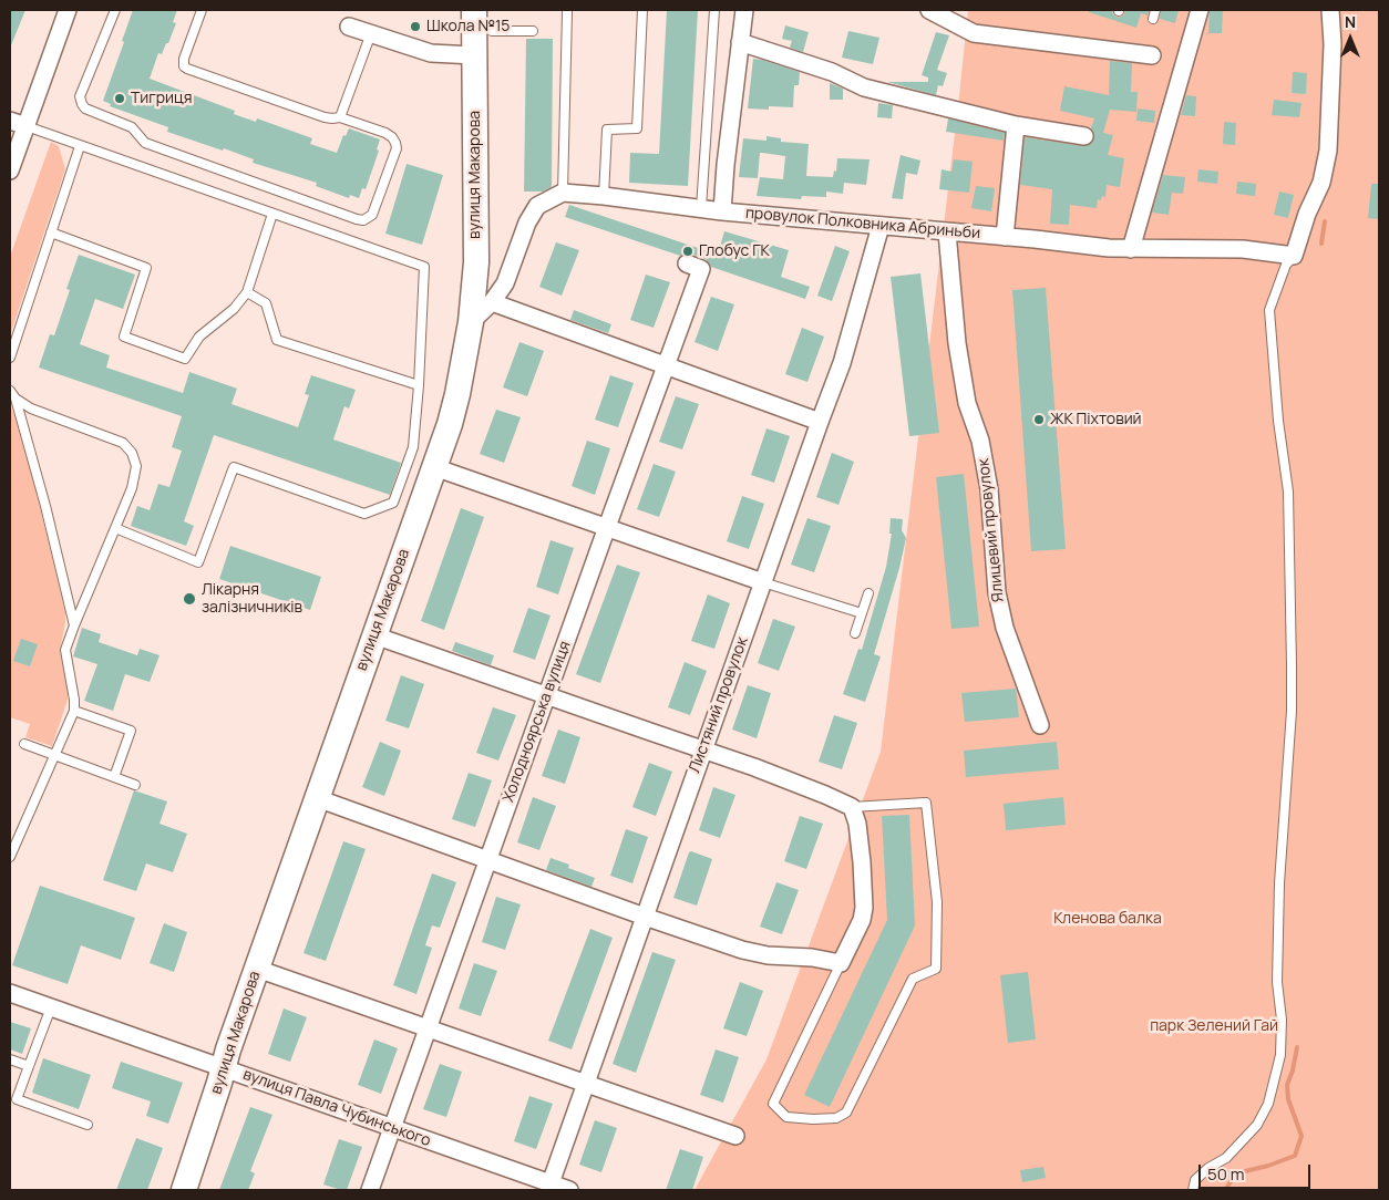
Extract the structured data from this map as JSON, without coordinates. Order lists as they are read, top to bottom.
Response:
{
  "streets": {
    "street": [
      "вулиця Макарова",
      "провулок Полковника Абриньби",
      "Ялицевий провулок",
      "Листяний провулок",
      "Холодноярська вулиця",
      "вулиця Павла Чубинського"
    ]
  },
  "crossings": [
    ["вулиця Макарова", "вулиця Павла Чубинського"],
    ["провулок Полковника Абриньби", "Ялицевий провулок"],
    ["провулок Полковника Абриньби", "Листяний провулок"],
    ["Листяний провулок", "вулиця Павла Чубинського"],
    ["Холодноярська вулиця", "вулиця Павла Чубинського"]
  ],
  "parks": ["Кленова балка", "парк Зелений Гай"],
  "places": [
    "Школа №15",
    "Тигриця",
    "Глобус ГК",
    "ЖК Піхтовий",
    "Лікарня залізничників"
  ],
  "scale_bar": "50 m",
  "north": "top"
}
